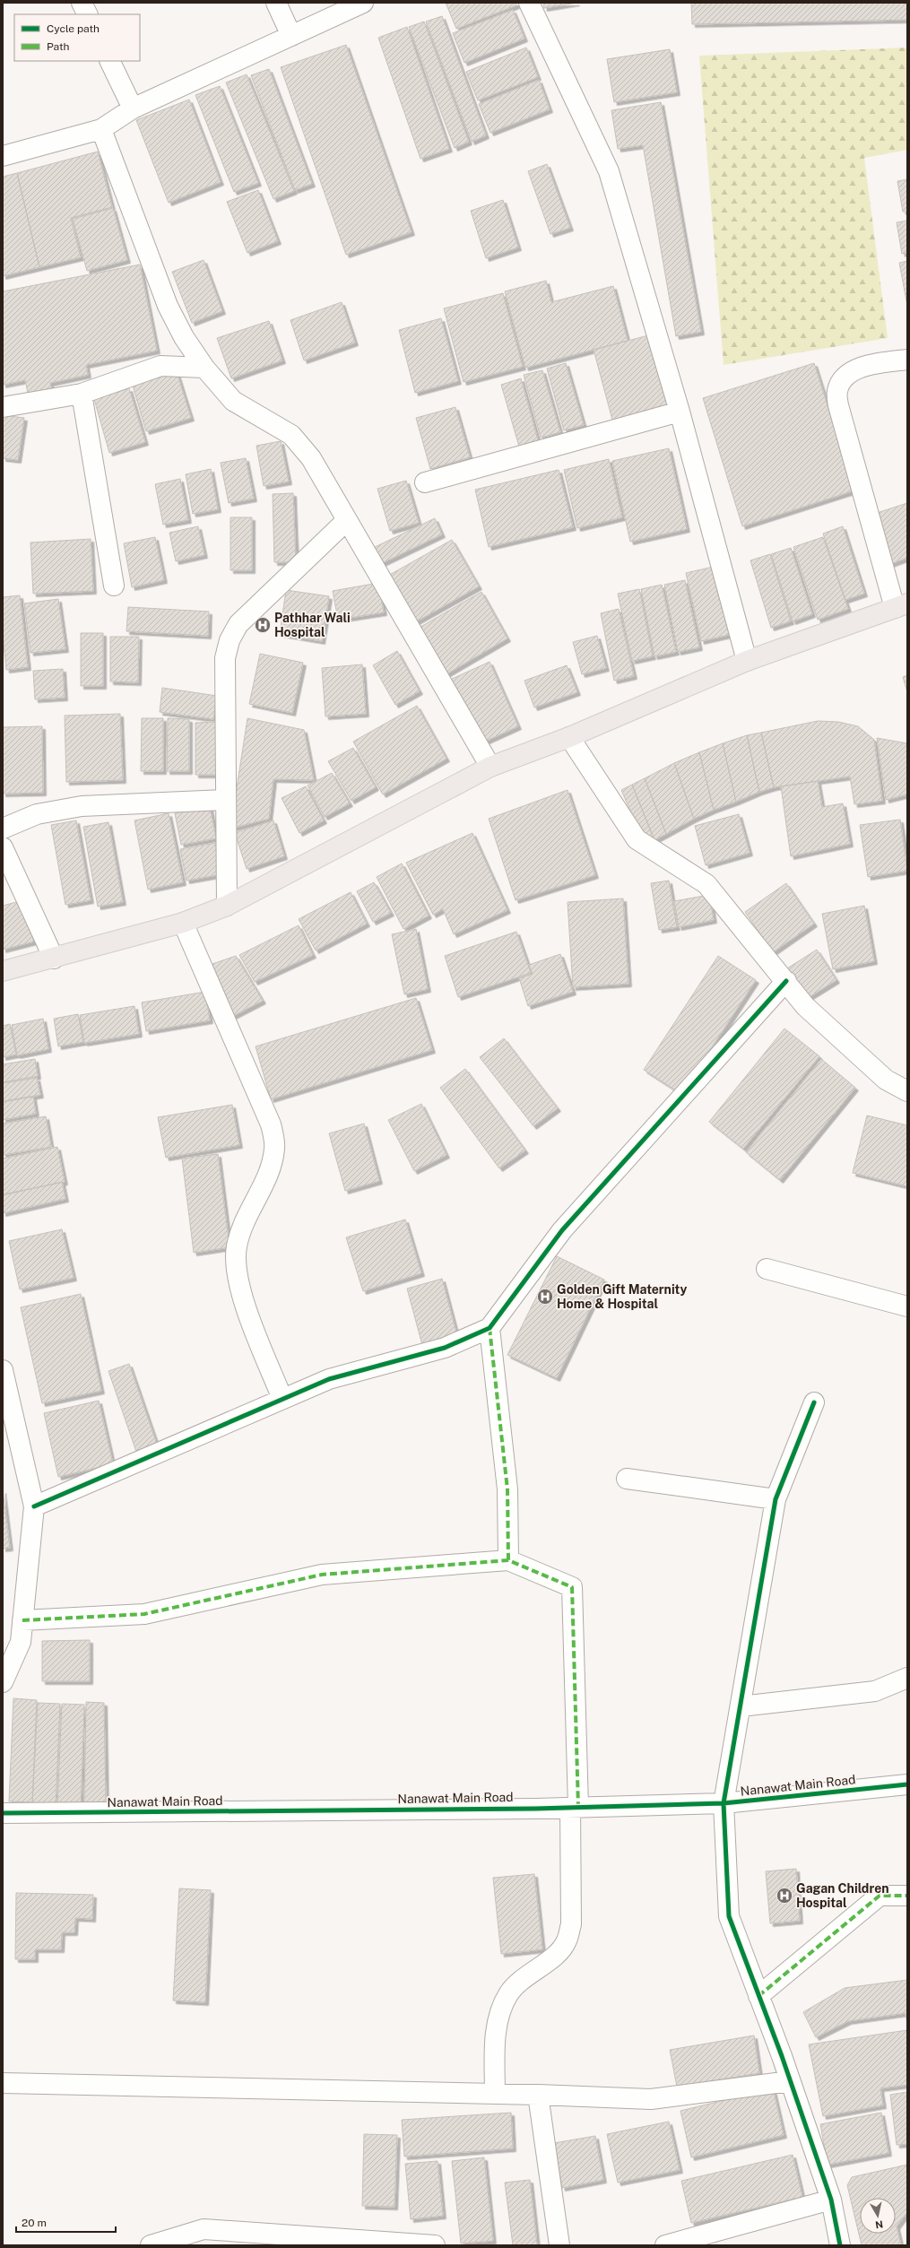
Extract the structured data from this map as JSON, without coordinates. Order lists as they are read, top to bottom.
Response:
{
  "streets": {
    "street": ["Nanawat Main Road"]
  },
  "places": {
    "hospital": ["Pathhar Wali Hospital", "Golden Gift Maternity Home & Hospital", "Gagan Children Hospital"]
  },
  "legend": ["Cycle path", "Path"],
  "scale_bar": "20 m",
  "north": "bottom"
}
